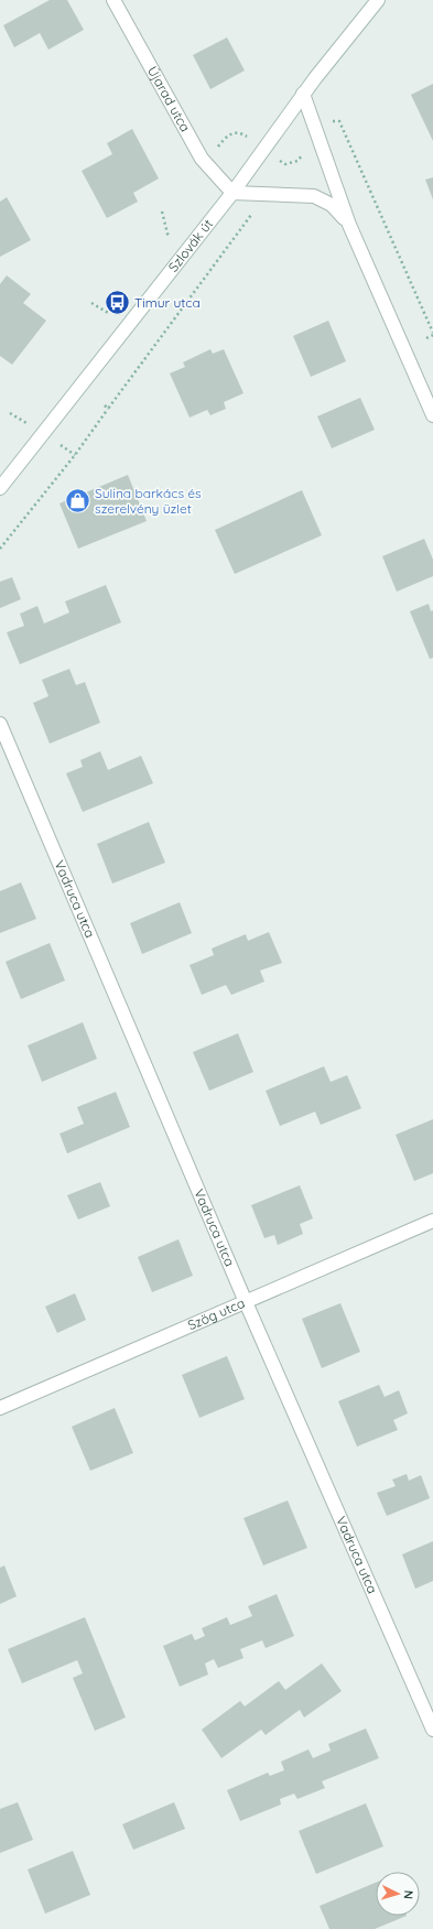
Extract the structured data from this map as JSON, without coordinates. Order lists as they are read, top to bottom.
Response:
{
  "streets": {
    "street": [
      "Újarad utca",
      "Szlovák út",
      "Vadruca utca",
      "Szög utca"
    ]
  },
  "crossings": [
    ["Újarad utca", "Szlovák út"],
    ["Vadruca utca", "Szög utca"]
  ],
  "places": {
    "bus stop": ["Timur utca"],
    "shop": ["Sulina barkács és szerelvény üzlet"]
  },
  "north": "right"
}
